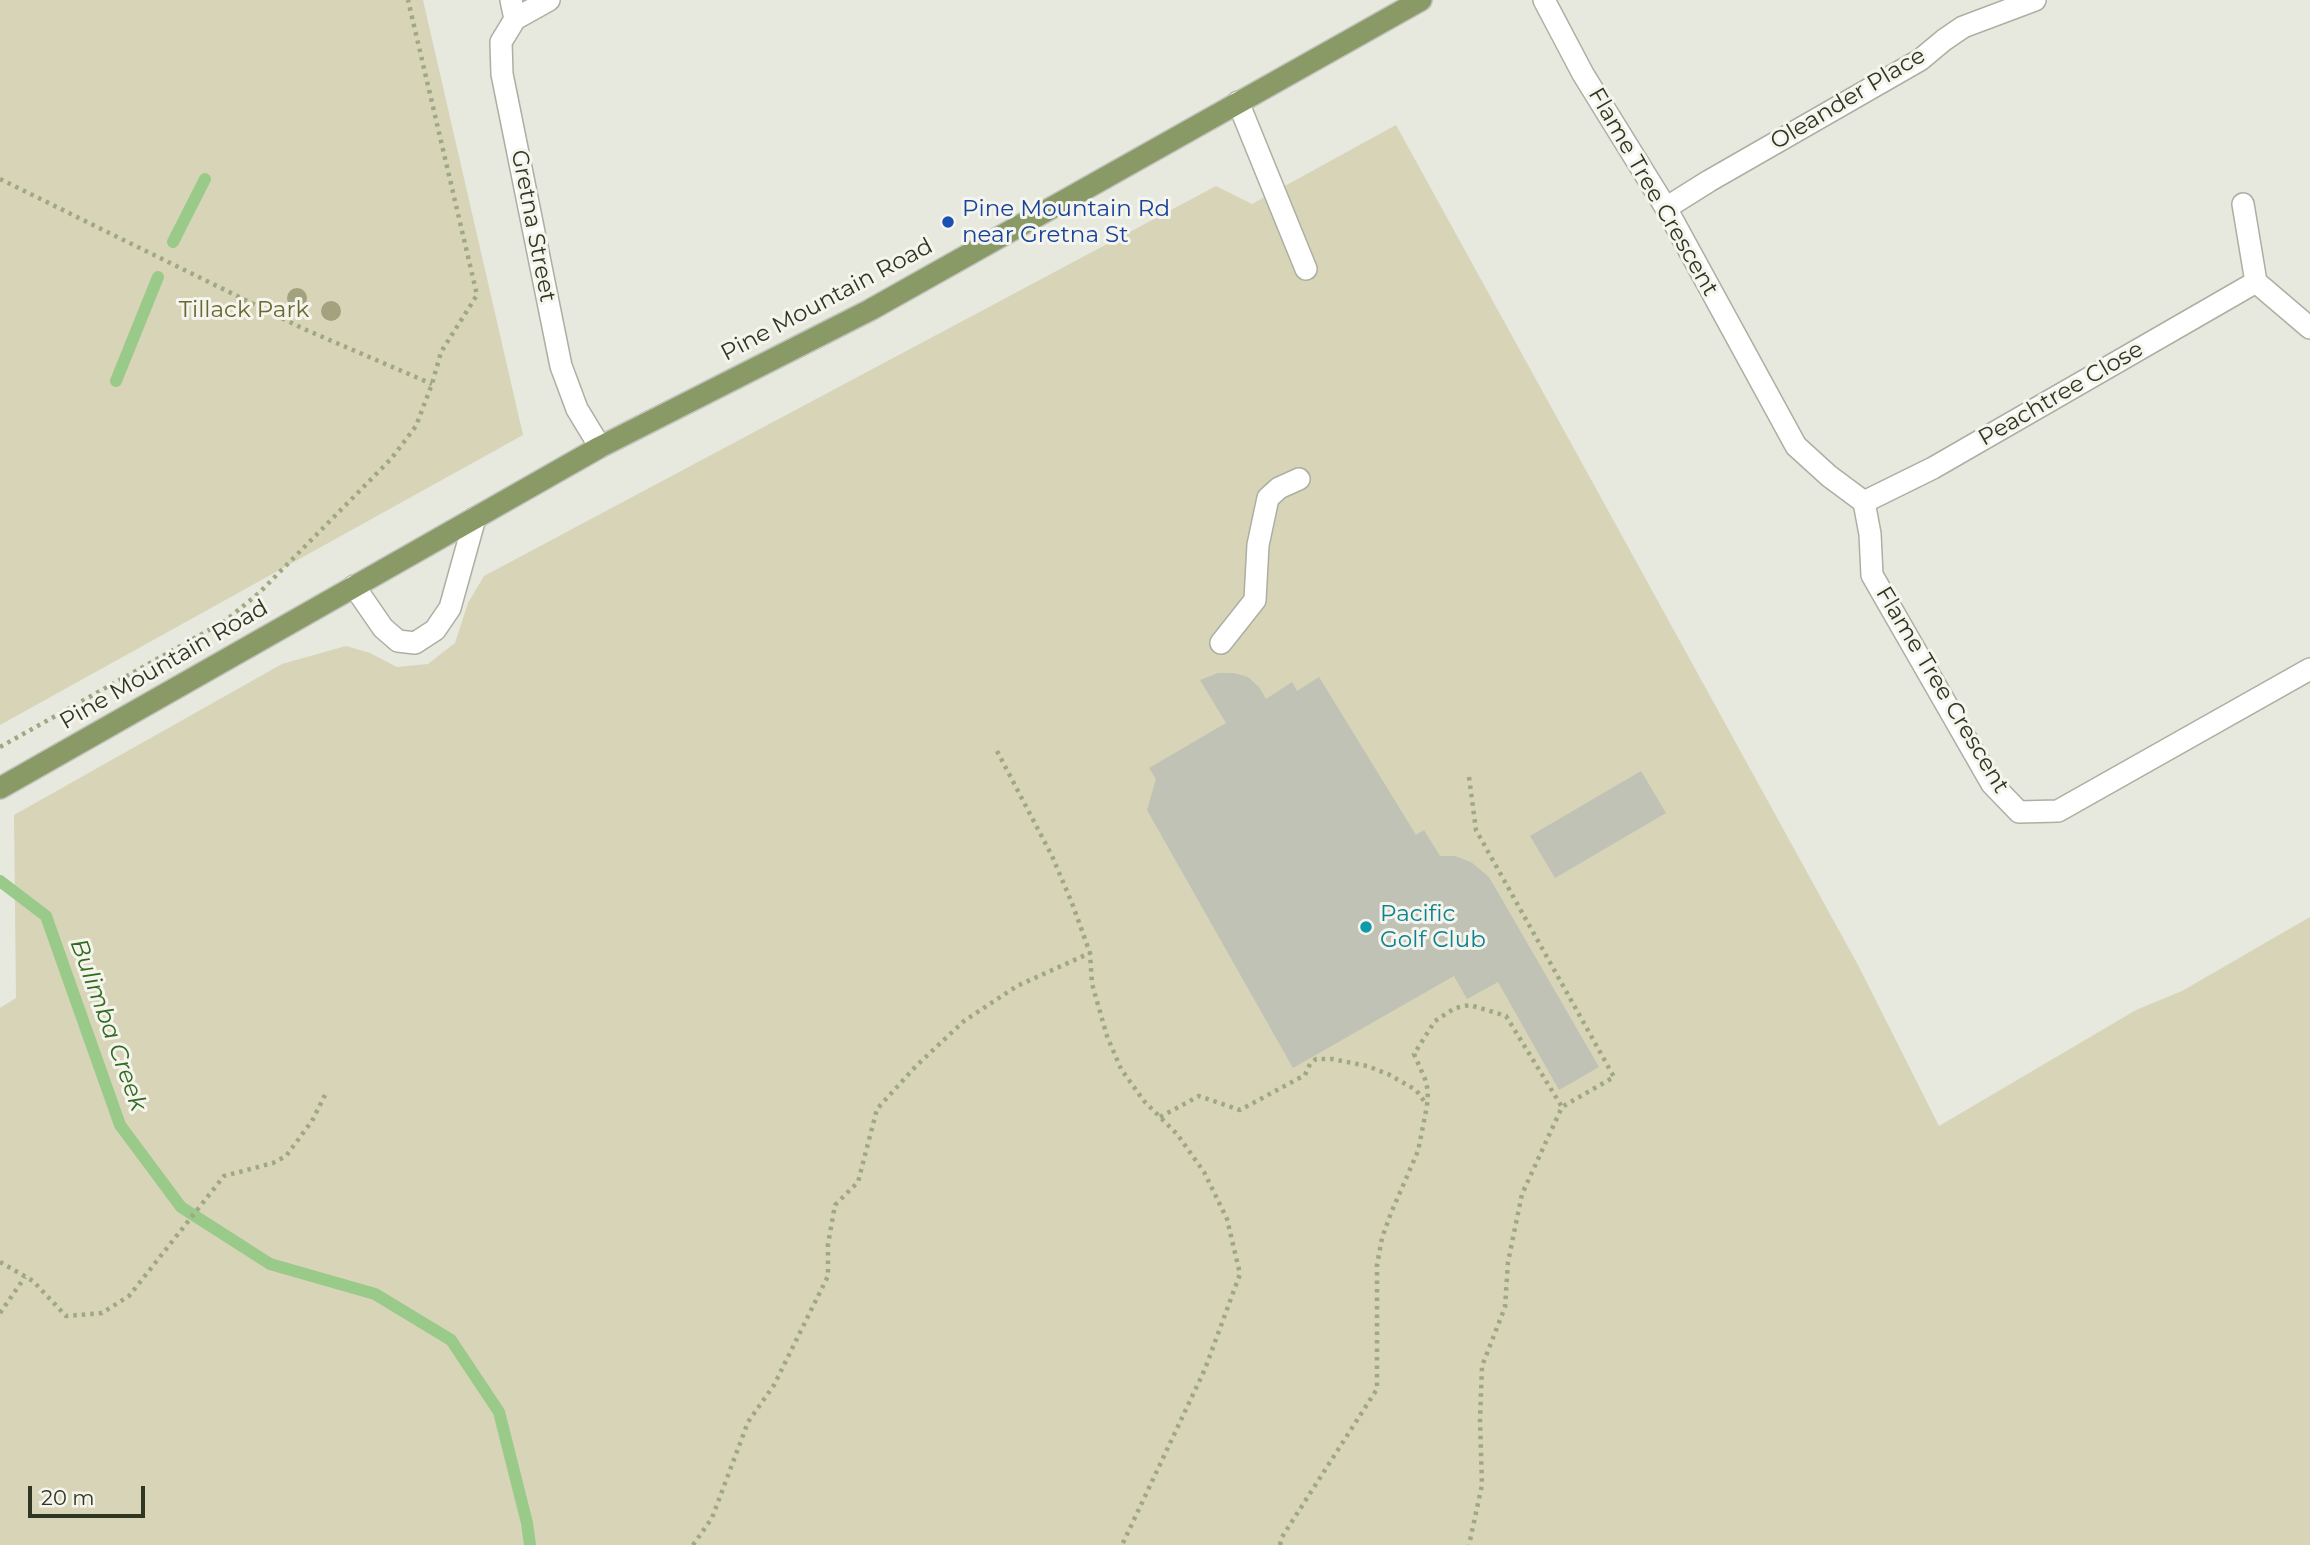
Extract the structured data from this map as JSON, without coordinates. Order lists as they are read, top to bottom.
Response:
{
  "streets": {
    "main road": ["Pine Mountain Road"],
    "street": [
      "Oleander Place",
      "Flame Tree Crescent",
      "Gretna Street",
      "Peachtree Close"
    ]
  },
  "crossings": [
    ["Oleander Place", "Flame Tree Crescent"],
    ["Flame Tree Crescent", "Peachtree Close"],
    ["Gretna Street", "Pine Mountain Road"]
  ],
  "water": ["Bulimba Creek"],
  "parks": ["Tillack Park"],
  "places": ["Pine Mountain Rd near Gretna St", "Pacific Golf Club"],
  "scale_bar": "20 m"
}
